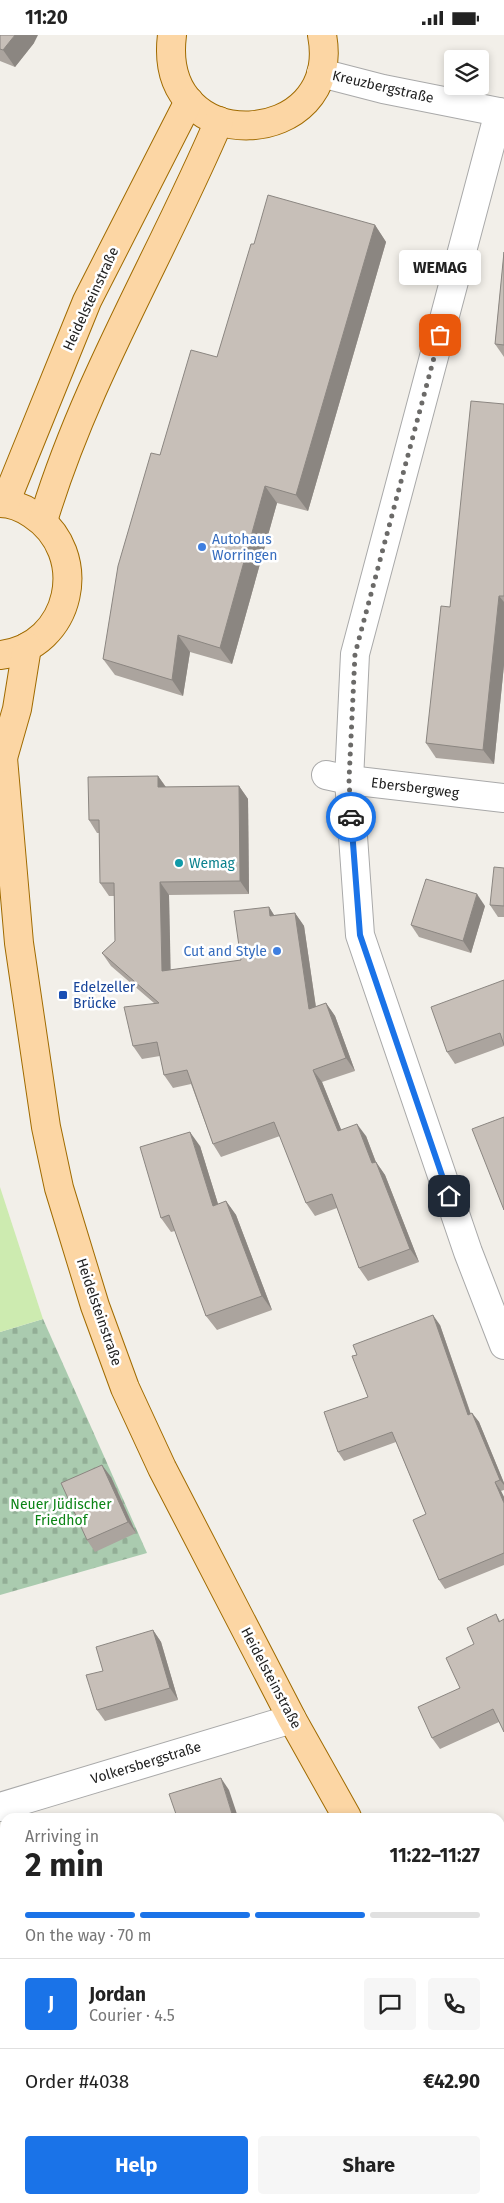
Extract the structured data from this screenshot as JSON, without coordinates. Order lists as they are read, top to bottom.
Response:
{
  "streets": {
    "main road": ["Heidelsteinstraße"],
    "street": ["Kreuzbergstraße", "Ebersbergweg", "Volkersbergstraße"]
  },
  "crossings": [
    ["Heidelsteinstraße", "Volkersbergstraße"]
  ],
  "parks": ["Neuer Jüdischer Friedhof"],
  "places": {
    "other": [
      "WEMAG",
      "Autohaus Worringen",
      "Wemag",
      "Cut and Style"
    ],
    "transit": ["Edelzeller Brücke"]
  },
  "page": {
    "status": "11:20",
    "bubble": "WEMAG",
    "heading": ["2 min", "Arriving in", "11:22–11:27"],
    "panel": [
      "Jordan",
      "Courier · 4.5",
      "Order #4038",
      "€42.90"
    ],
    "bar": "On the way · 70 m",
    "round": "J",
    "buttons": ["Help", "Share"]
  }
}
